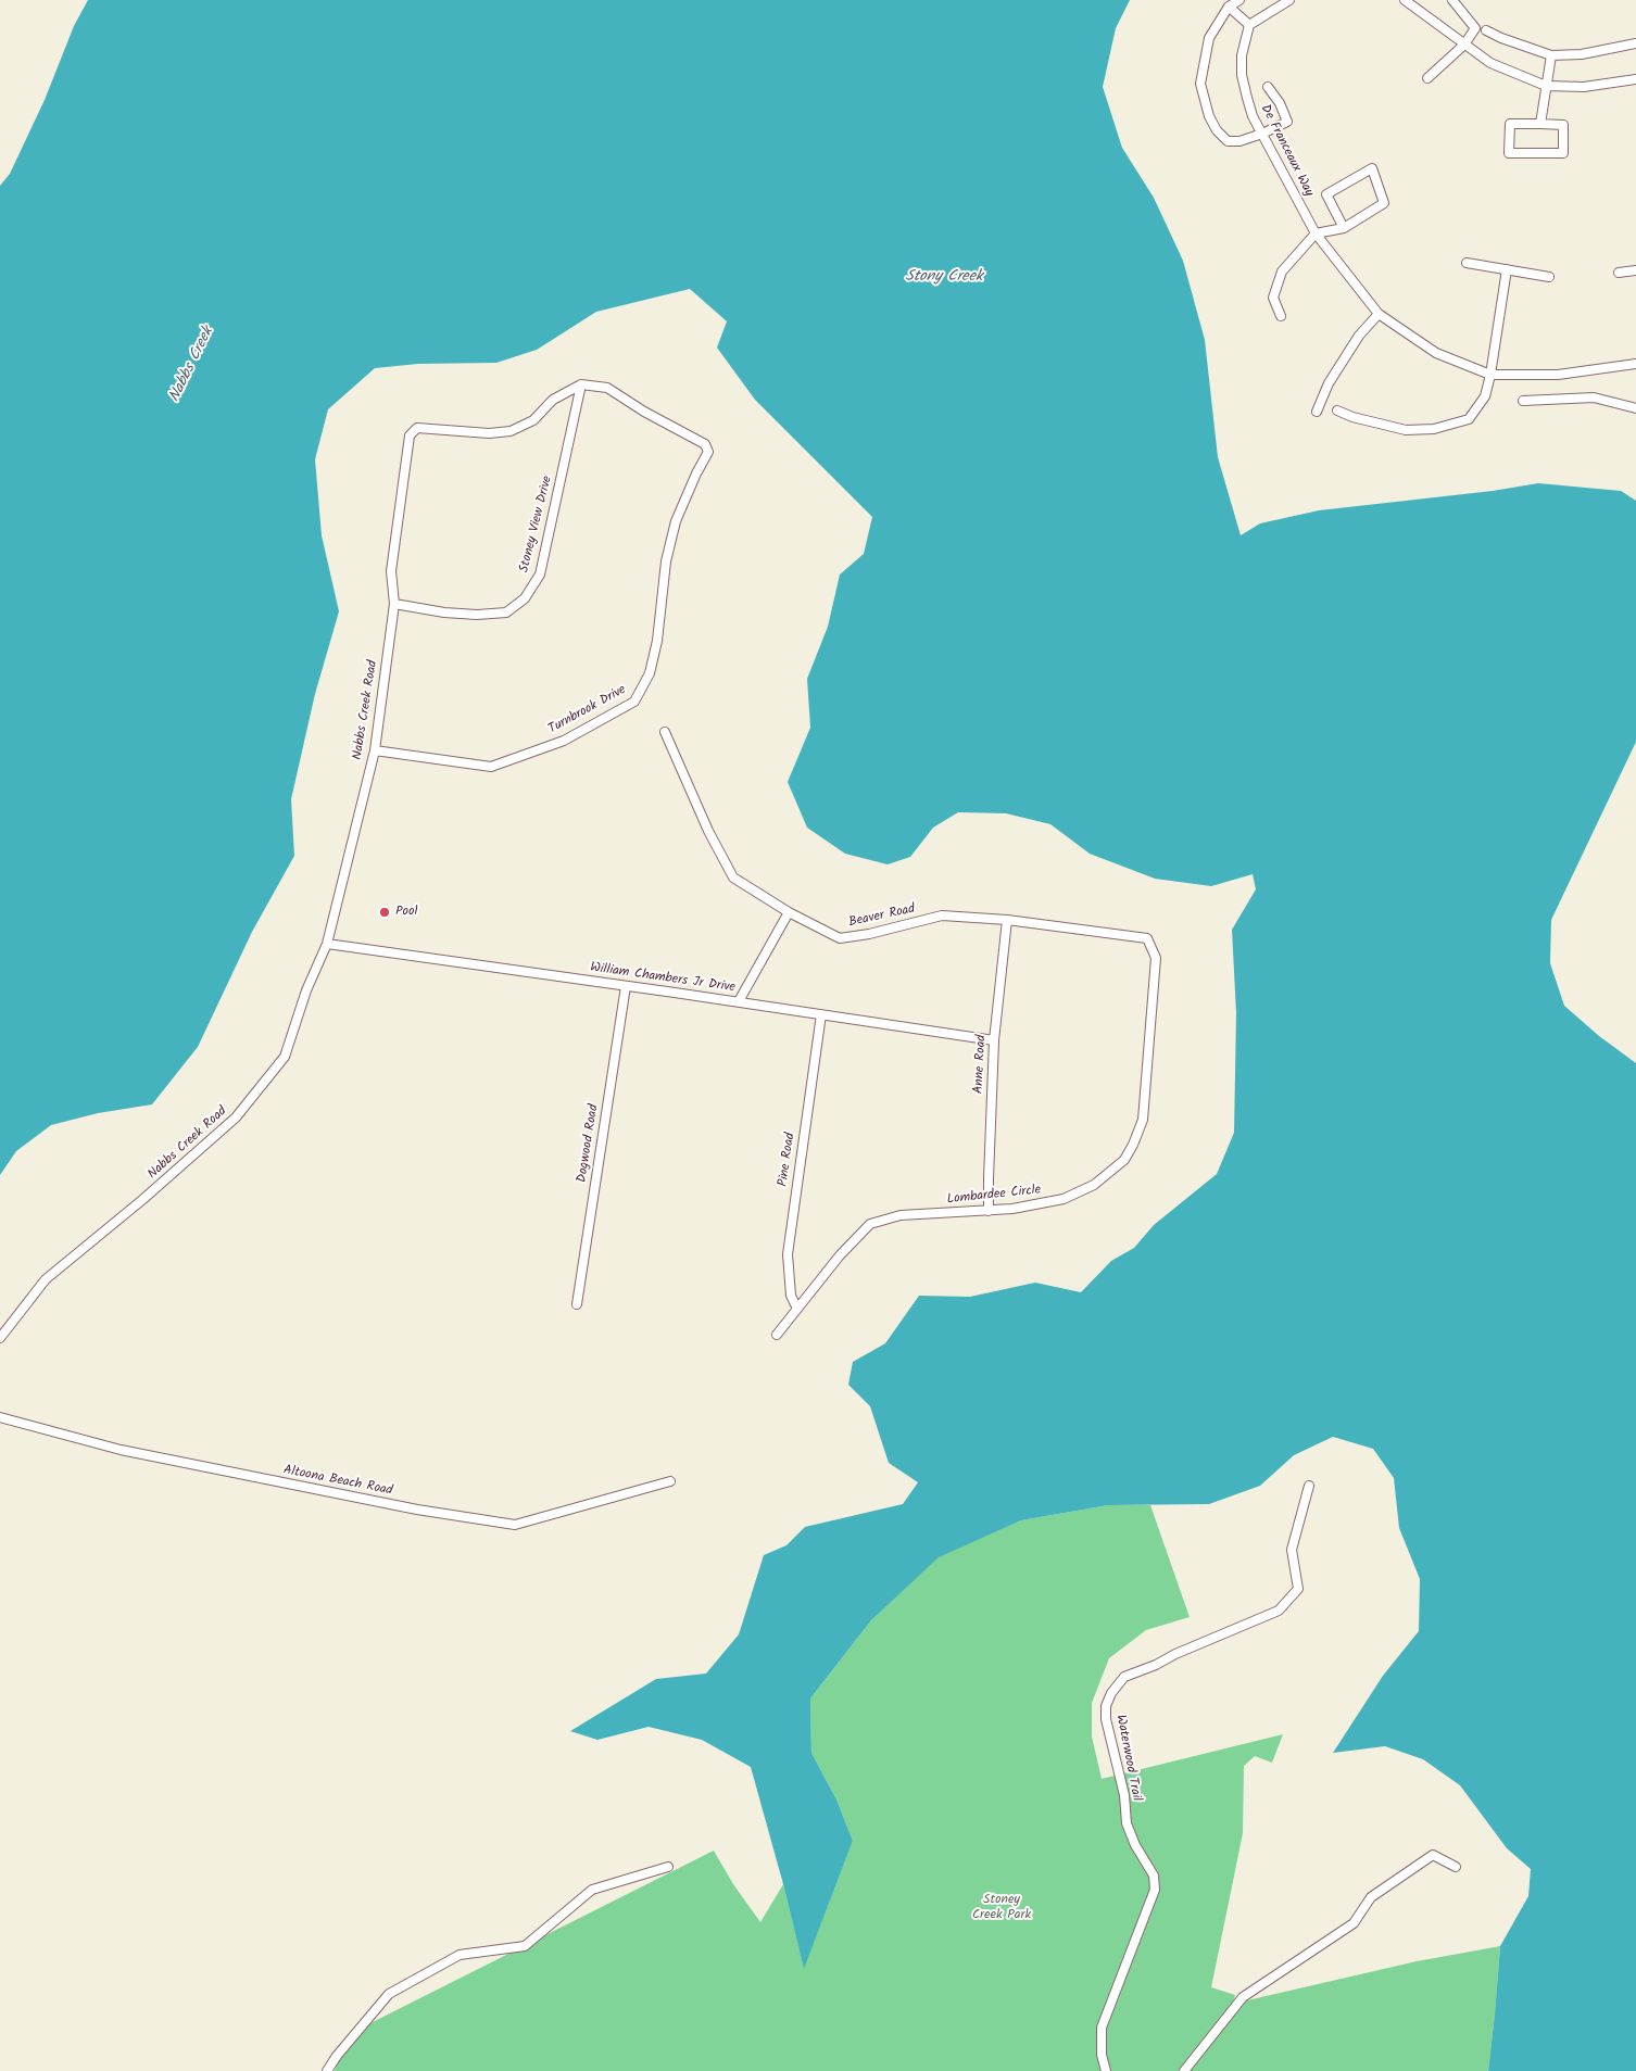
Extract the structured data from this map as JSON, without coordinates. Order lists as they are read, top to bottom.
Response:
{
  "streets": {
    "street": [
      "De Franceaux Way",
      "Stoney View Drive",
      "Nabbs Creek Road",
      "Turnbrook Drive",
      "Beaver Road",
      "William Chambers Jr Drive",
      "Anne Road",
      "Dogwood Road",
      "Pine Road",
      "Lombardee Circle",
      "Altoona Beach Road",
      "Waterwood Trail"
    ]
  },
  "crossings": [
    ["Stoney View Drive", "Nabbs Creek Road"],
    ["Stoney View Drive", "Turnbrook Drive"],
    ["Nabbs Creek Road", "Turnbrook Drive"],
    ["Nabbs Creek Road", "William Chambers Jr Drive"],
    ["Beaver Road", "Anne Road"],
    ["Beaver Road", "Lombardee Circle"],
    ["William Chambers Jr Drive", "Anne Road"],
    ["William Chambers Jr Drive", "Dogwood Road"],
    ["William Chambers Jr Drive", "Pine Road"],
    ["Anne Road", "Lombardee Circle"],
    ["Pine Road", "Lombardee Circle"]
  ],
  "water": ["Stony Creek", "Nabbs Creek"],
  "parks": ["Stoney Creek Park"],
  "places": ["Pool"]
}
